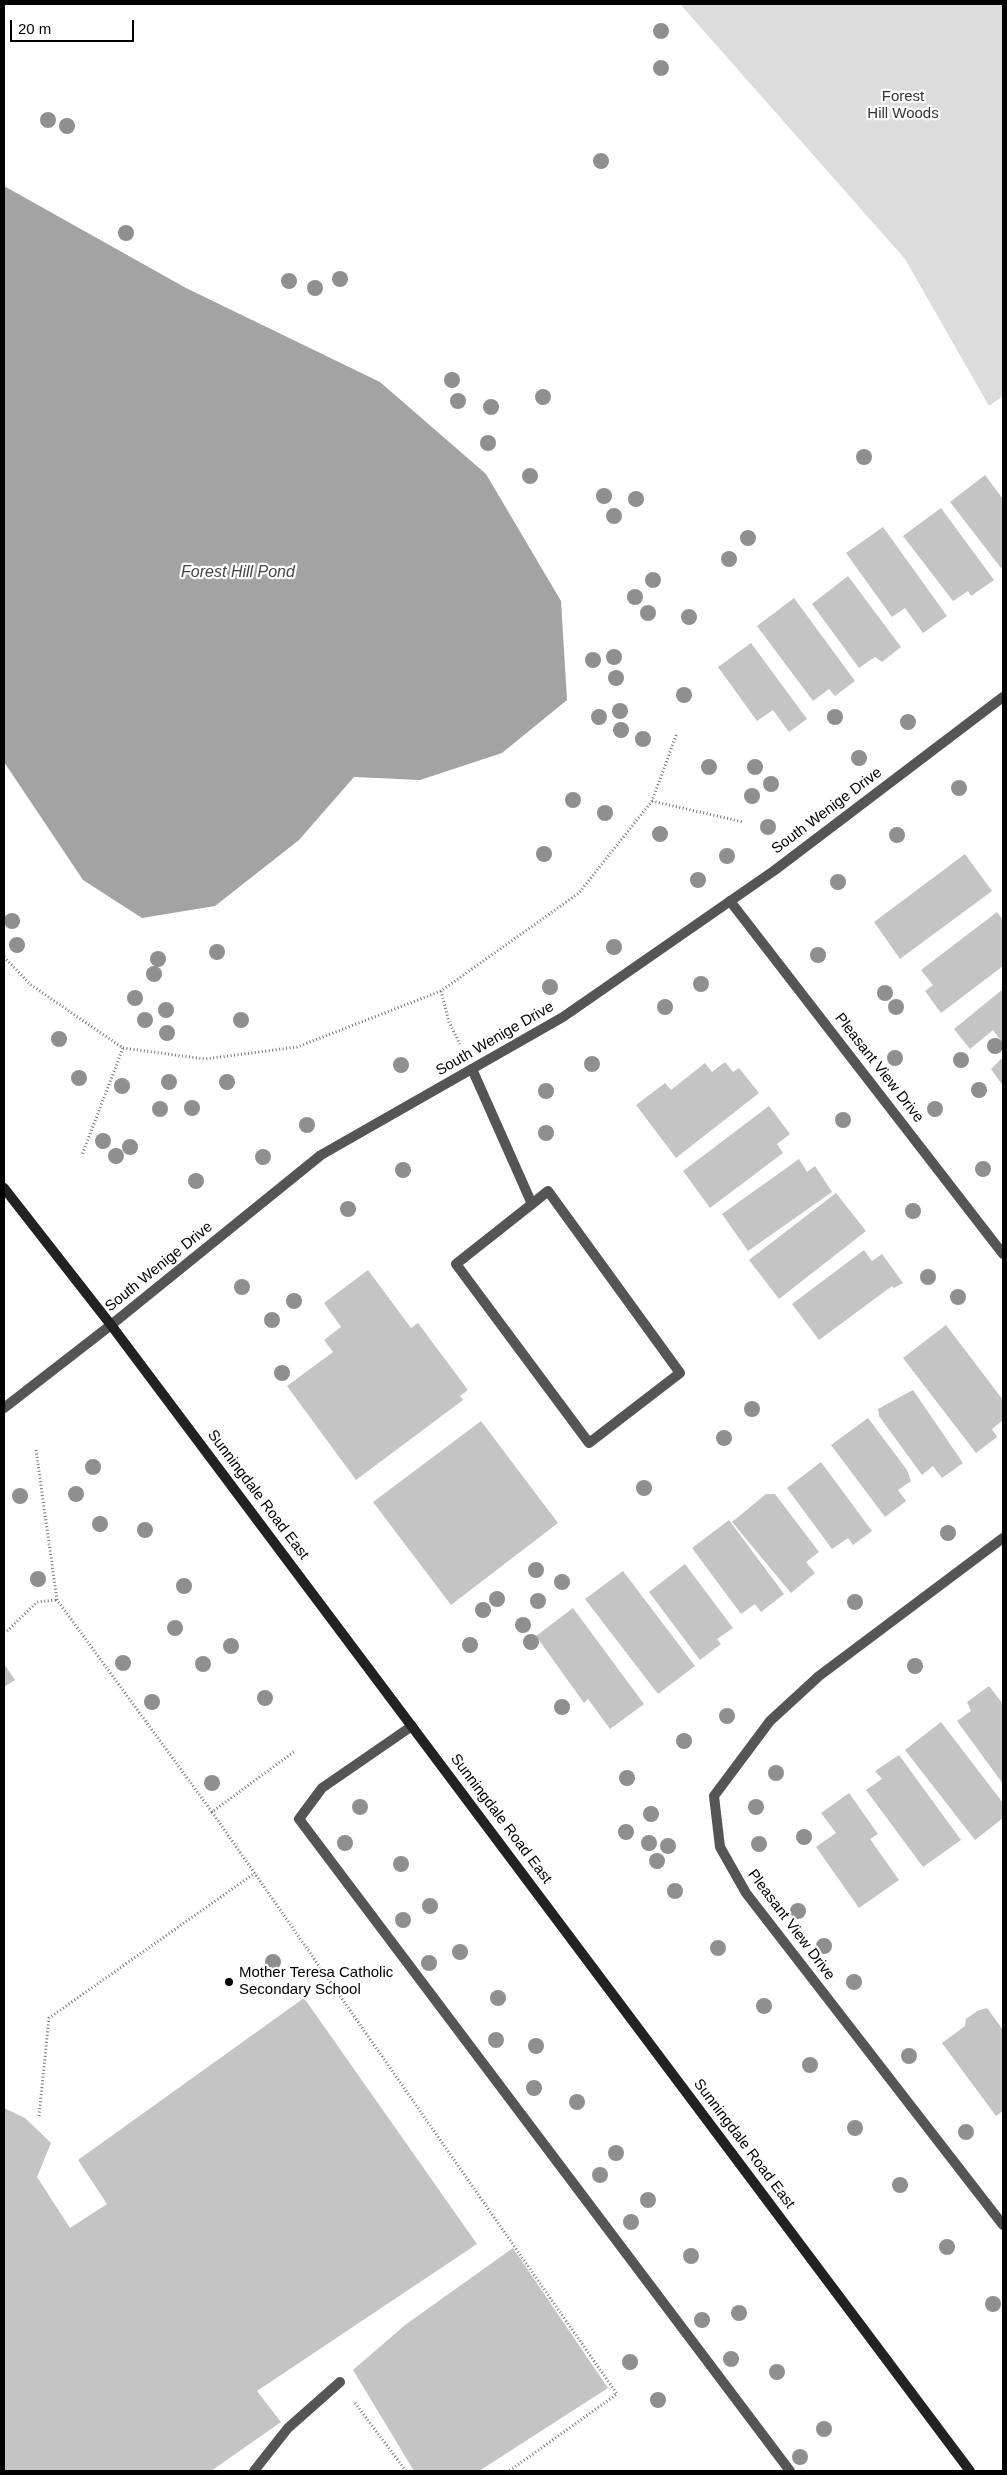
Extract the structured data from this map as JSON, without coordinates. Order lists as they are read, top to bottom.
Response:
{
  "streets": {
    "main road": ["Sunningdale Road East"],
    "street": ["South Wenige Drive", "Pleasant View Drive"]
  },
  "crossings": [
    ["South Wenige Drive", "Pleasant View Drive"],
    ["South Wenige Drive", "Sunningdale Road East"]
  ],
  "water": ["Forest Hill Pond"],
  "parks": ["Forest Hill Woods"],
  "places": ["Mother Teresa Catholic Secondary School"],
  "scale_bar": "20 m"
}
